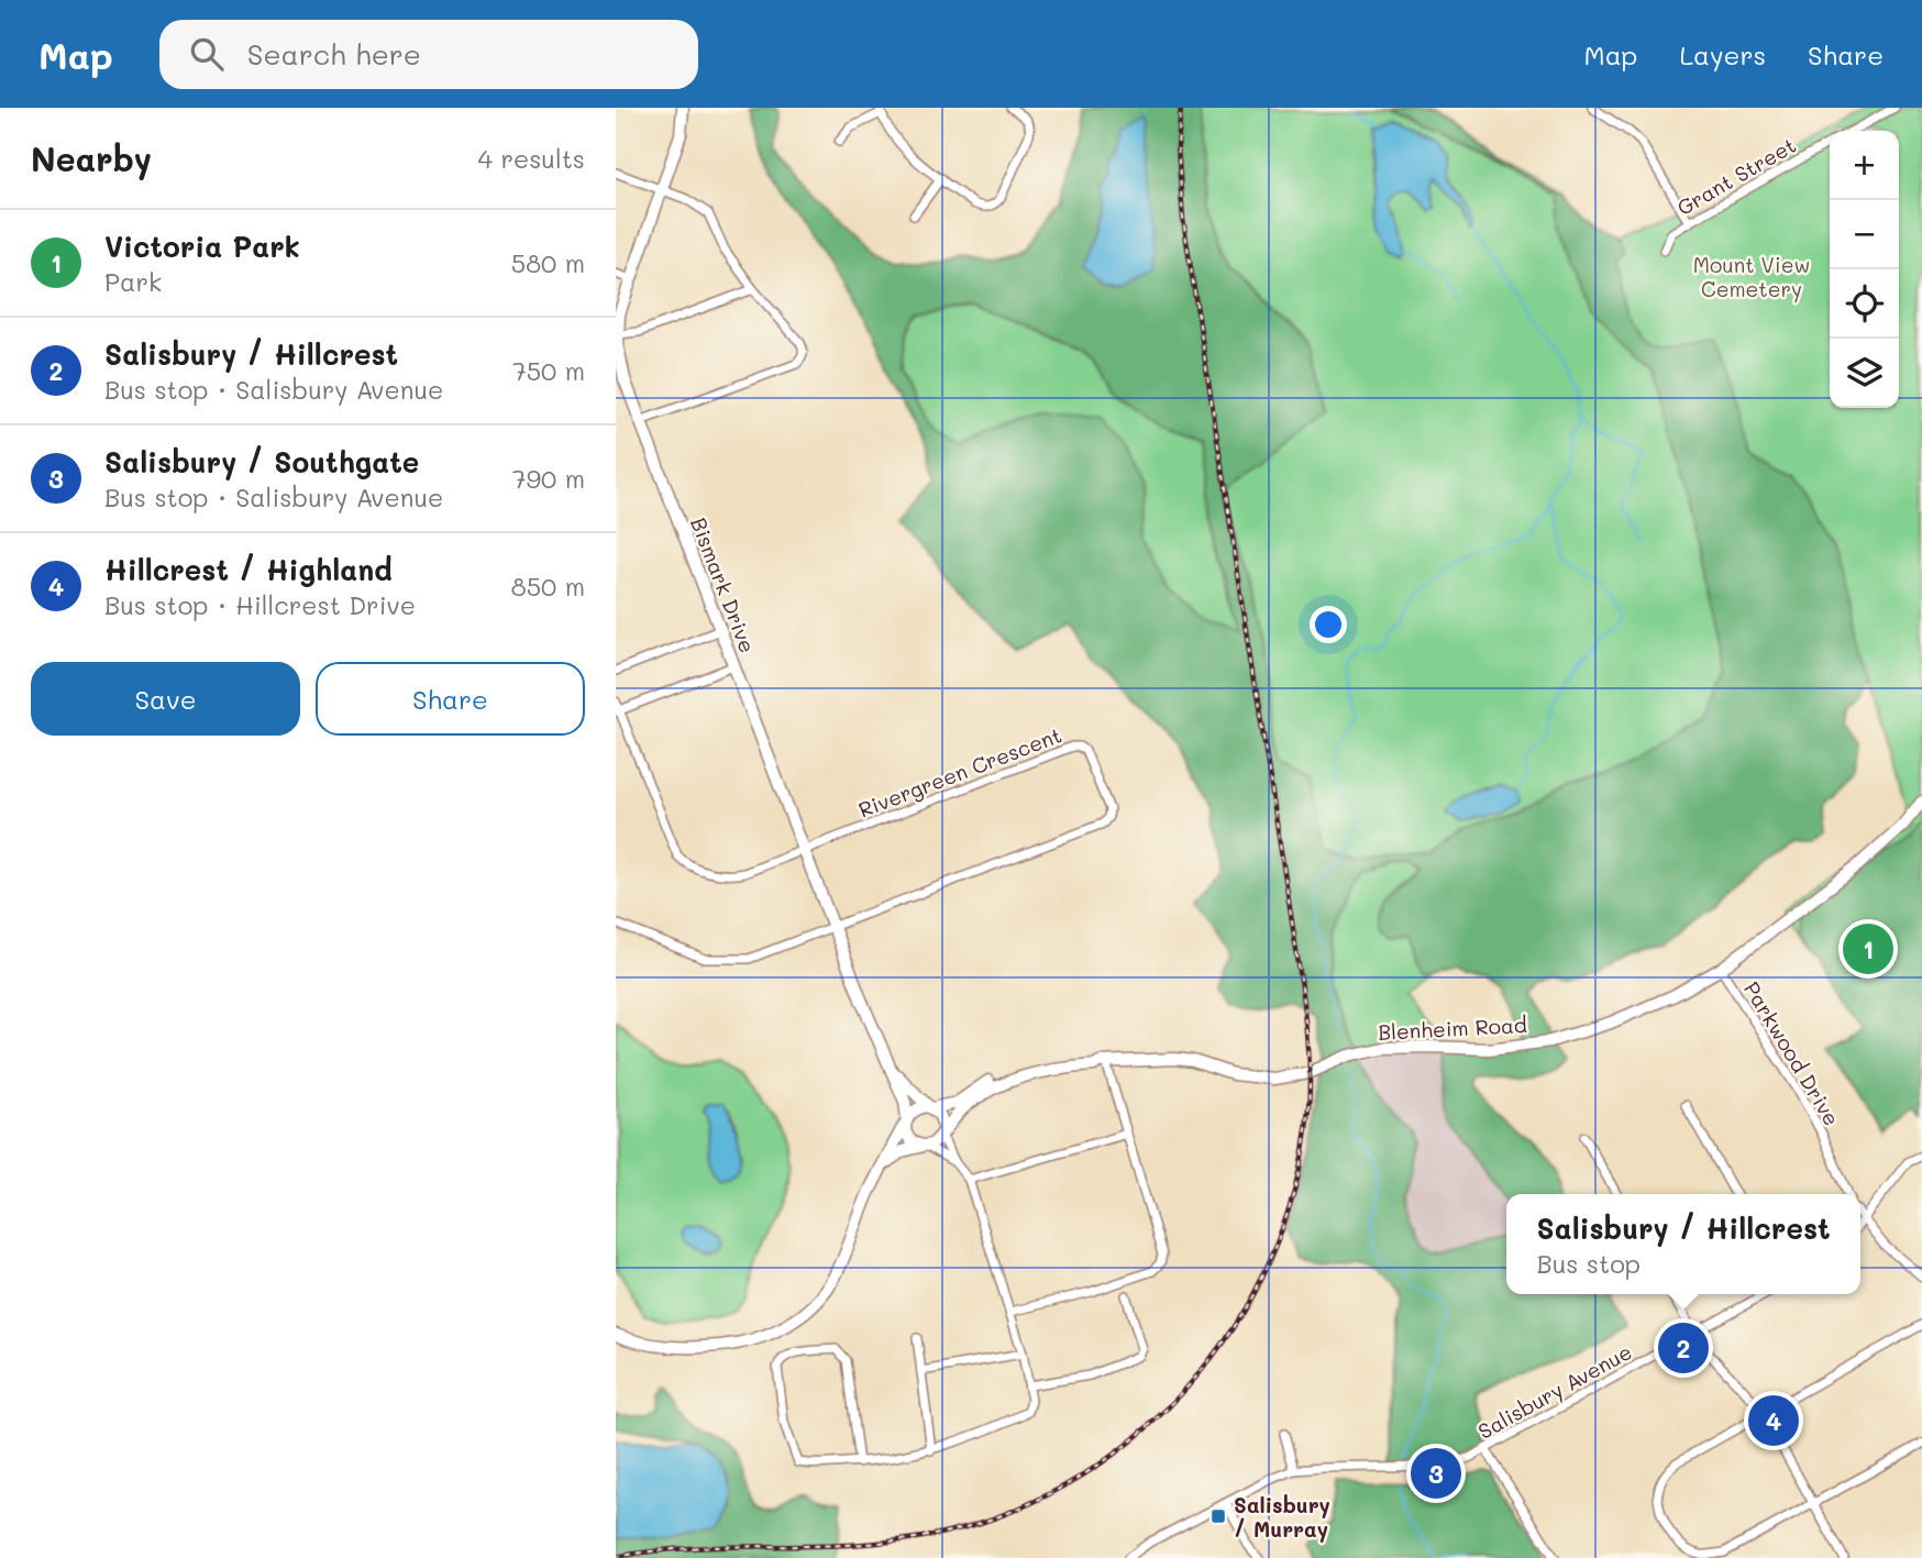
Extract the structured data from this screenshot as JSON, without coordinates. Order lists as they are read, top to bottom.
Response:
{
  "streets": {
    "main road": ["Bismark Drive", "Blenheim Road"],
    "street": [
      "Grant Street",
      "Rivergreen Crescent",
      "Parkwood Drive",
      "Salisbury Avenue"
    ]
  },
  "crossings": [
    ["Bismark Drive", "Rivergreen Crescent"],
    ["Bismark Drive", "Blenheim Road"],
    ["Blenheim Road", "Parkwood Drive"]
  ],
  "parks": ["Mount View Cemetery"],
  "places": {
    "transit": ["Salisbury / Murray"]
  },
  "page": {
    "header": "Map",
    "search": "Search here",
    "nav": ["Map", "Layers", "Share"],
    "heading": ["Nearby", "4 results"],
    "map_buttons": ["+", "−"],
    "list": [
      {
        "mark": "1",
        "name": "Victoria Park",
        "note": "Park",
        "value": "580 m"
      },
      {
        "mark": "2",
        "name": "Salisbury / Hillcrest",
        "note": "Bus stop · Salisbury Avenue",
        "value": "750 m"
      },
      {
        "mark": "3",
        "name": "Salisbury / Southgate",
        "note": "Bus stop · Salisbury Avenue",
        "value": "790 m"
      },
      {
        "mark": "4",
        "name": "Hillcrest / Highland",
        "note": "Bus stop · Hillcrest Drive",
        "value": "850 m"
      }
    ],
    "buttons": ["Save", "Share"],
    "pins": [
      "1",
      "2",
      "4",
      "3"
    ],
    "popup": ["Salisbury / Hillcrest", "Bus stop"]
  }
}
